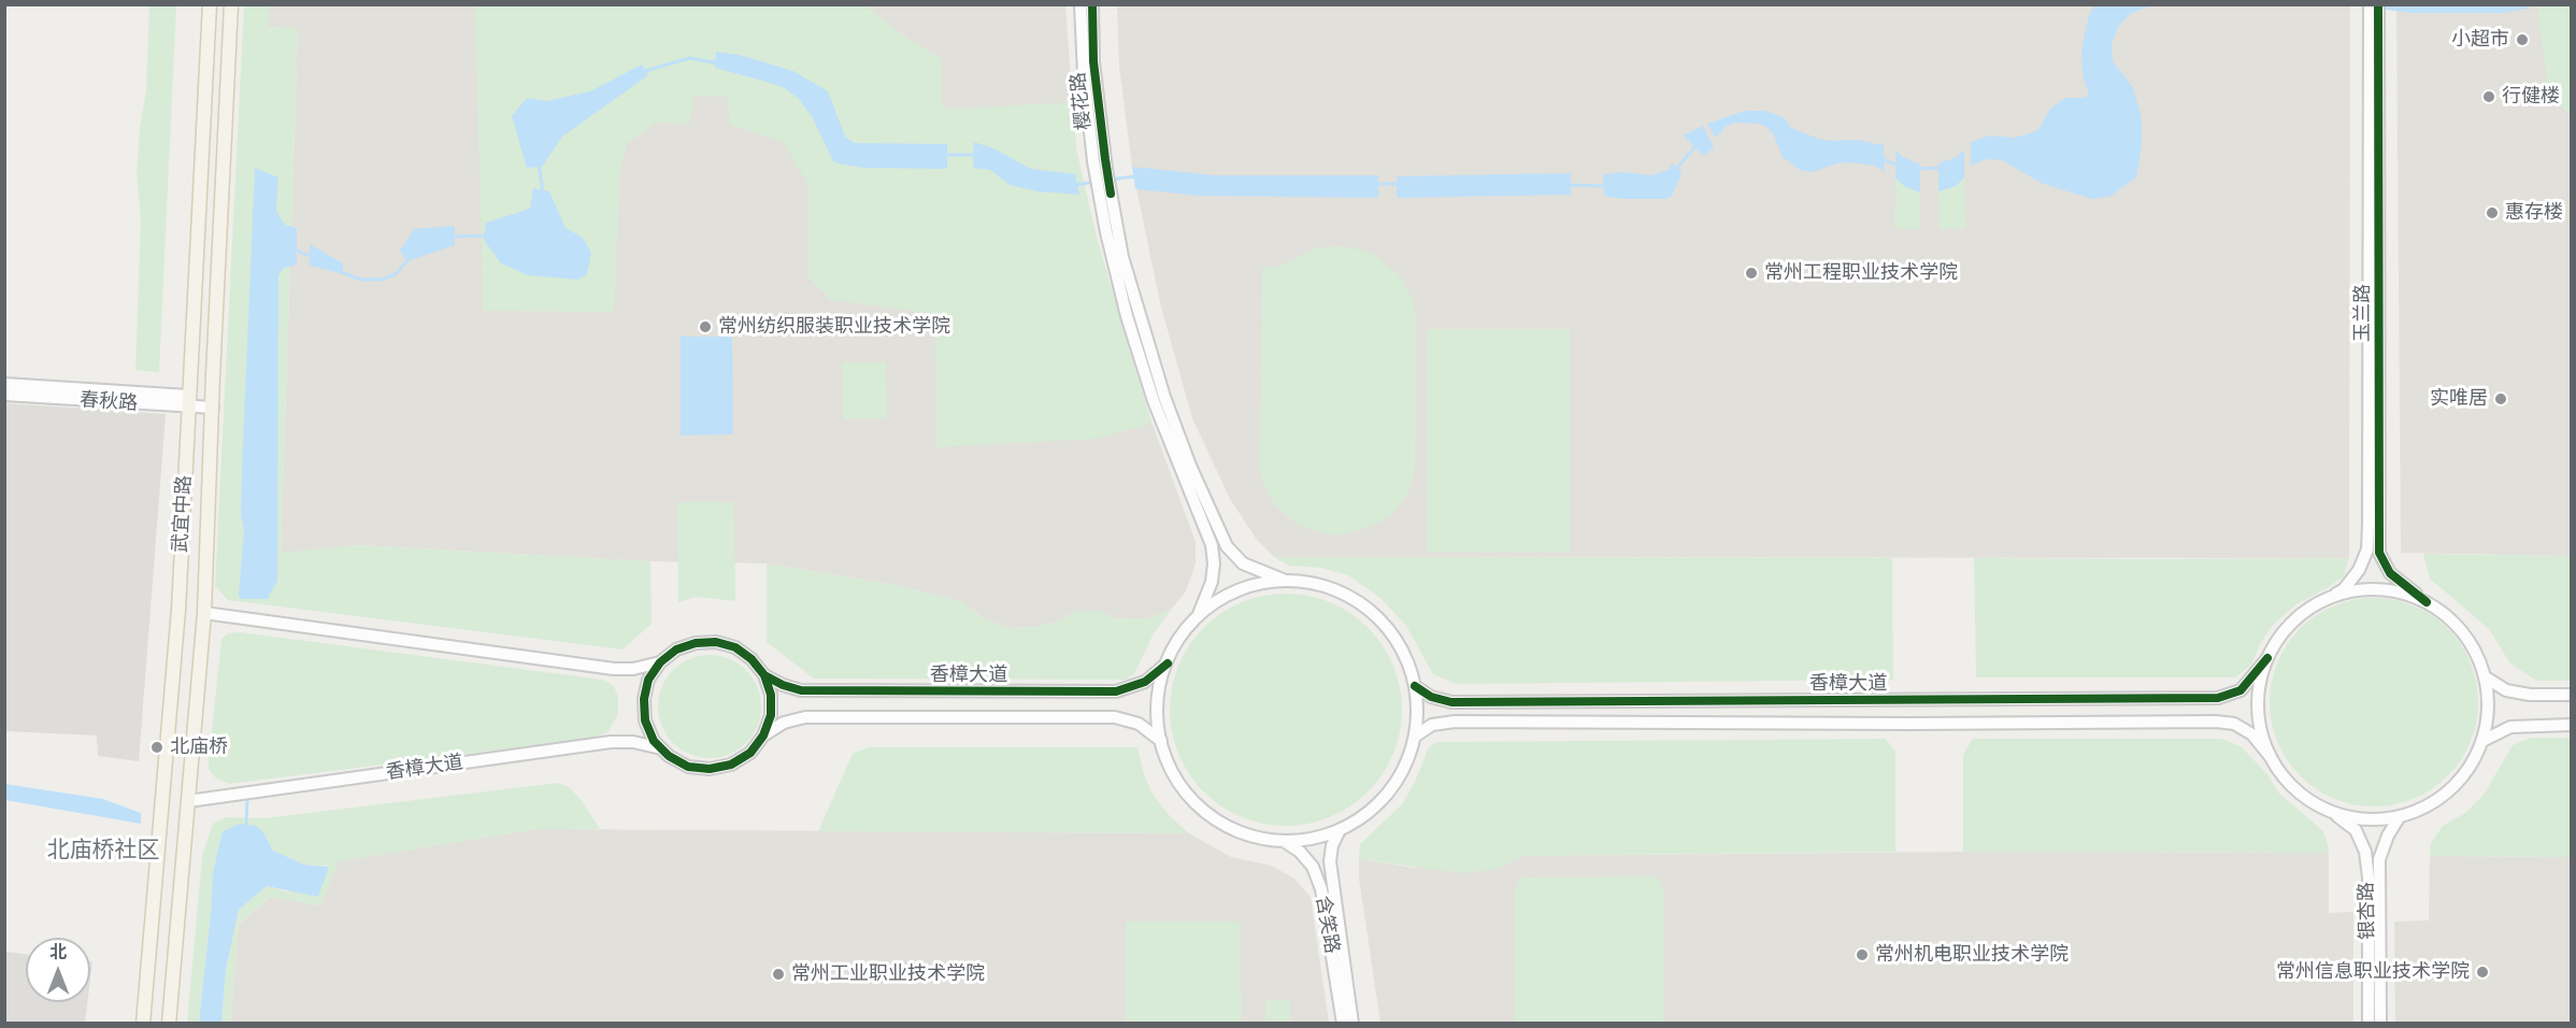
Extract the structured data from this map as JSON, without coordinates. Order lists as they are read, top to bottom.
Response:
{
  "streets": {
    "main road": ["武宜中路"],
    "street": [
      "樱花路",
      "玉兰路",
      "春秋路",
      "香樟大道",
      "银杏路",
      "含笑路"
    ]
  },
  "crossings": [
    ["玉兰路", "香樟大道"],
    ["玉兰路", "银杏路"],
    ["春秋路", "武宜中路"],
    ["武宜中路", "香樟大道"],
    ["香樟大道", "银杏路"]
  ],
  "districts": ["北庙桥社区"],
  "places": [
    "小超市",
    "行健楼",
    "惠存楼",
    "常州工程职业技术学院",
    "常州纺织服装职业技术学院",
    "实唯居",
    "北庙桥",
    "常州机电职业技术学院",
    "常州信息职业技术学院",
    "常州工业职业技术学院"
  ],
  "north": "top"
}
